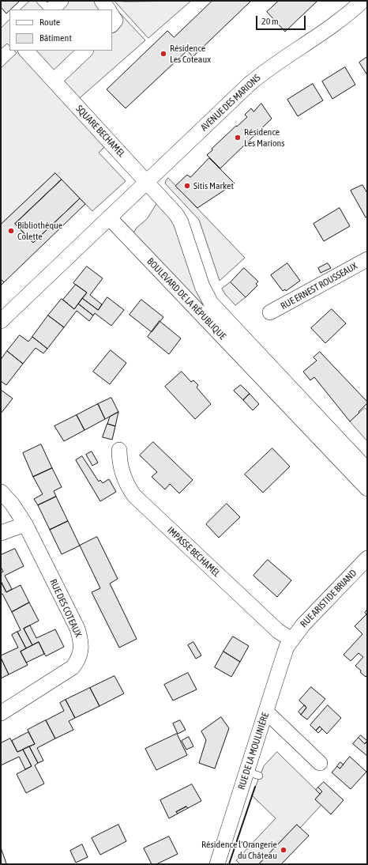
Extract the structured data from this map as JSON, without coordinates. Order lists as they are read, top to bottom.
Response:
{
  "streets": {
    "street": [
      "AVENUE DES MARIONS",
      "SQUARE BECHAMEL",
      "RUE ERNEST ROUSSEAUX",
      "BOULEVARD DE LA RÉPUBLIQUE",
      "IMPASSE BECHAMEL",
      "RUE ARISTIDE BRIAND",
      "RUE DES COTEAUX",
      "RUE DE LA MOULINIÈRE"
    ]
  },
  "crossings": [
    ["AVENUE DES MARIONS", "SQUARE BECHAMEL"],
    ["AVENUE DES MARIONS", "BOULEVARD DE LA RÉPUBLIQUE"],
    ["SQUARE BECHAMEL", "BOULEVARD DE LA RÉPUBLIQUE"],
    ["IMPASSE BECHAMEL", "RUE ARISTIDE BRIAND"],
    ["IMPASSE BECHAMEL", "RUE DE LA MOULINIÈRE"],
    ["RUE ARISTIDE BRIAND", "RUE DE LA MOULINIÈRE"]
  ],
  "places": [
    "Résidence Les Coteaux",
    "Résidence Les Marions",
    "Sitis Market",
    "Bibliothèque Colette",
    "Résidence l'Orangerie du Château"
  ],
  "legend": ["Route", "Bâtiment"],
  "scale_bar": "20 m"
}
